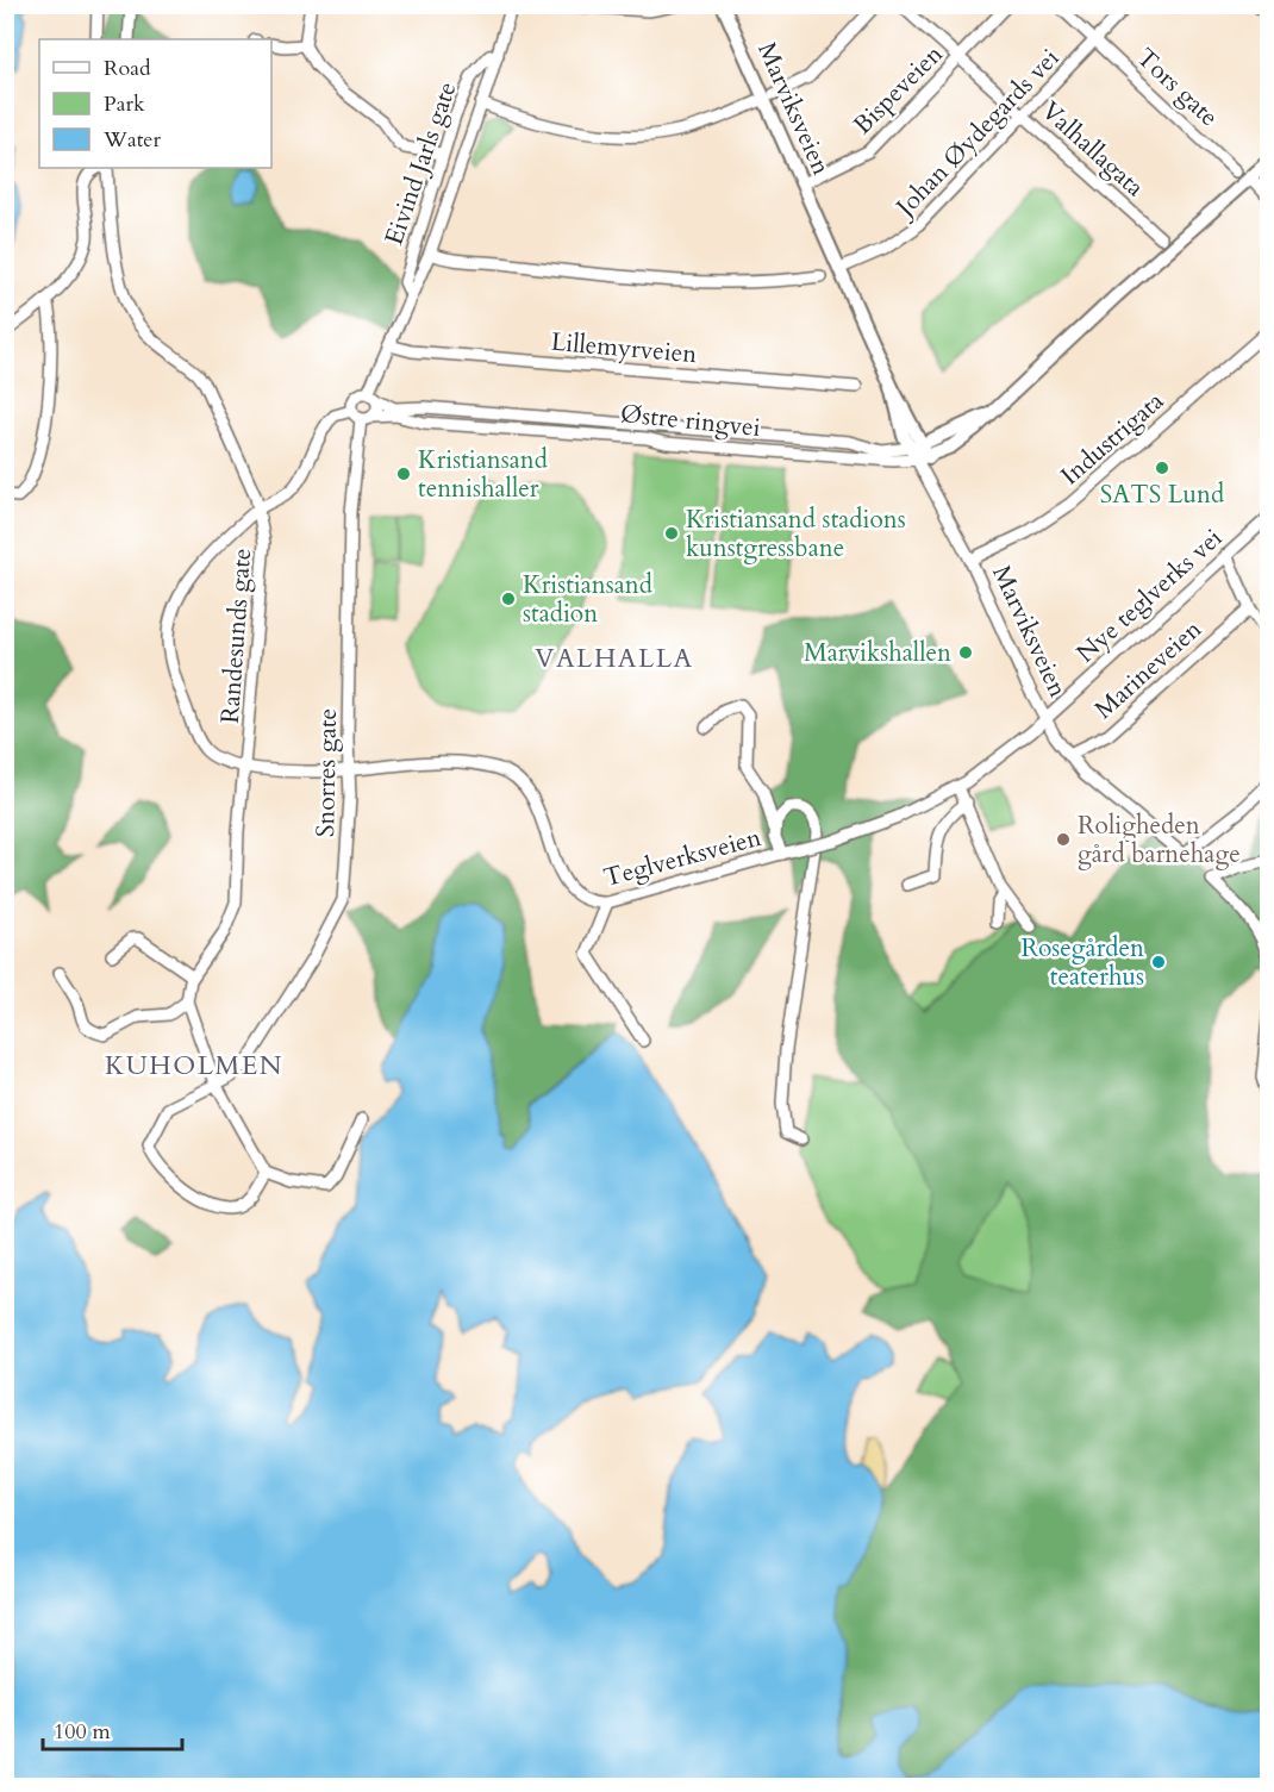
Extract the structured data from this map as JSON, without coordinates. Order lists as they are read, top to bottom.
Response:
{
  "streets": {
    "main road": ["Marviksveien", "Østre ringvei"],
    "street": [
      "Tors gate",
      "Bispeveien",
      "Johan Øydegards vei",
      "Valhallagata",
      "Eivind Jarls gate",
      "Lillemyrveien",
      "Industrigata",
      "Nye teglverks vei",
      "Randesunds gate",
      "Marineveien",
      "Snorres gate",
      "Teglverksveien"
    ]
  },
  "crossings": [
    ["Tors gate", "Johan Øydegards vei"],
    ["Bispeveien", "Marviksveien"],
    ["Bispeveien", "Valhallagata"],
    ["Marviksveien", "Johan Øydegards vei"],
    ["Marviksveien", "Østre ringvei"],
    ["Marviksveien", "Industrigata"],
    ["Marviksveien", "Nye teglverks vei"],
    ["Marviksveien", "Marineveien"],
    ["Johan Øydegards vei", "Valhallagata"],
    ["Eivind Jarls gate", "Lillemyrveien"],
    ["Eivind Jarls gate", "Østre ringvei"],
    ["Eivind Jarls gate", "Snorres gate"],
    ["Eivind Jarls gate", "Teglverksveien"],
    ["Østre ringvei", "Snorres gate"],
    ["Østre ringvei", "Teglverksveien"],
    ["Nye teglverks vei", "Teglverksveien"],
    ["Randesunds gate", "Teglverksveien"],
    ["Snorres gate", "Teglverksveien"]
  ],
  "districts": ["VALHALLA", "KUHOLMEN"],
  "places": [
    "SATS Lund",
    "Kristiansand tennishaller",
    "Kristiansand stadions kunstgressbane",
    "Kristiansand stadion",
    "Marvikshallen",
    "Roligheden gård barnehage",
    "Rosegården teaterhus"
  ],
  "legend": ["Road", "Park", "Water"],
  "scale_bar": "100 m"
}
